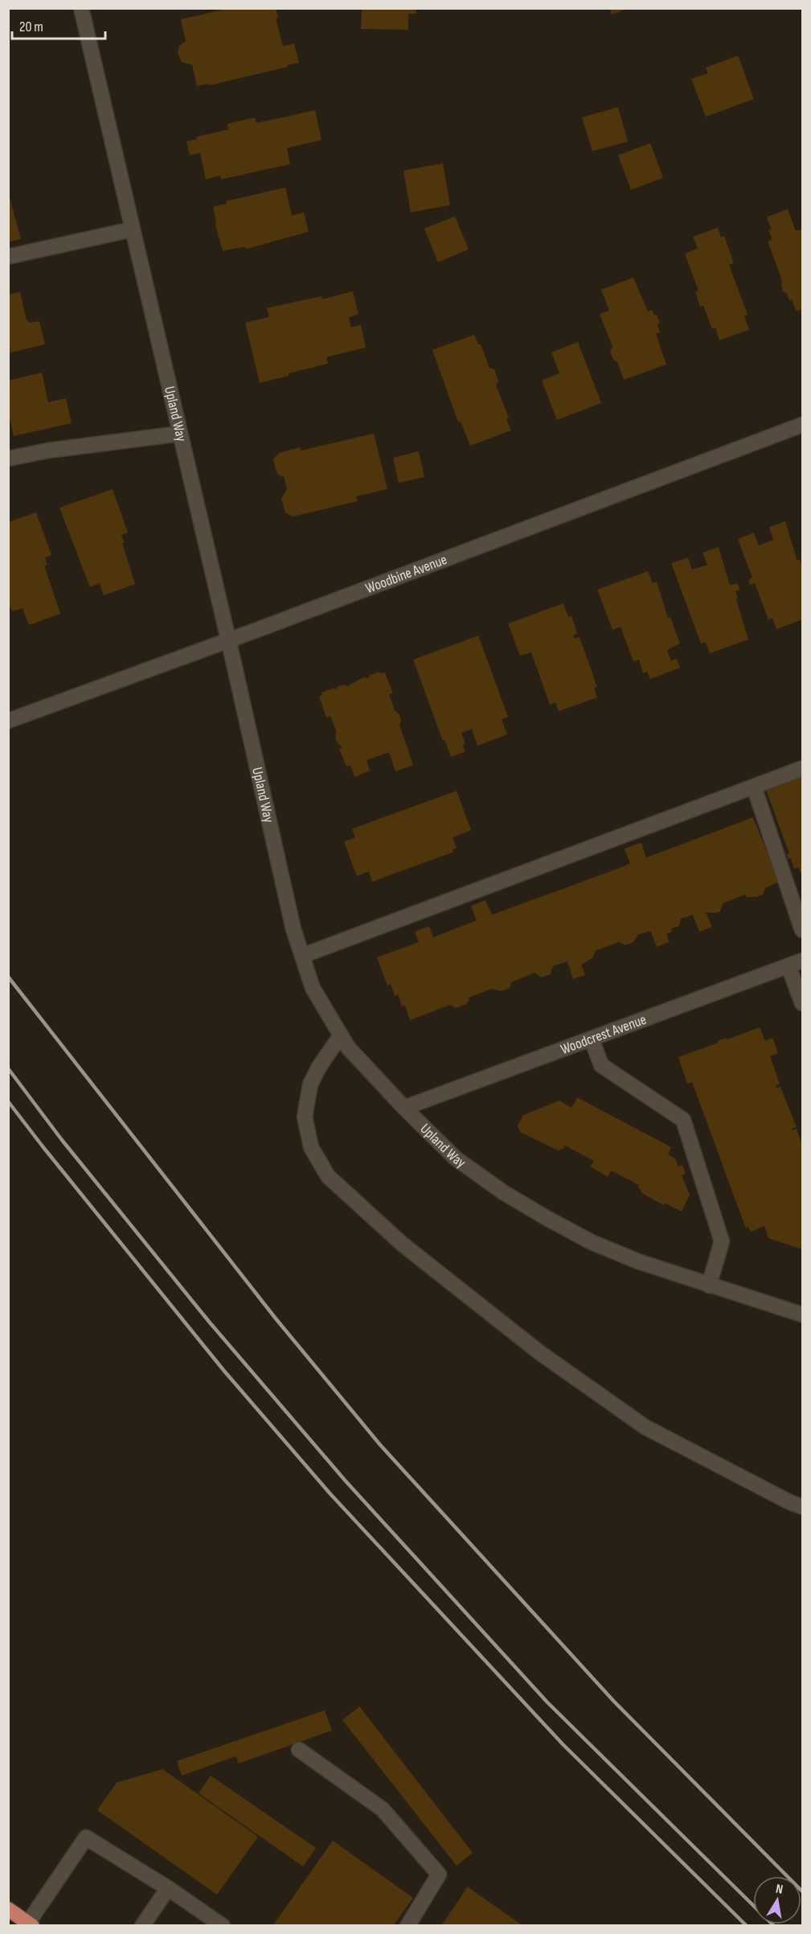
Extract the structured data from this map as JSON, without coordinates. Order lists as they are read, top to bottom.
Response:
{
  "streets": {
    "street": ["Upland Way", "Woodbine Avenue", "Woodcrest Avenue"]
  },
  "crossings": [
    ["Upland Way", "Woodbine Avenue"],
    ["Upland Way", "Woodcrest Avenue"]
  ],
  "scale_bar": "20 m",
  "north": "top"
}
